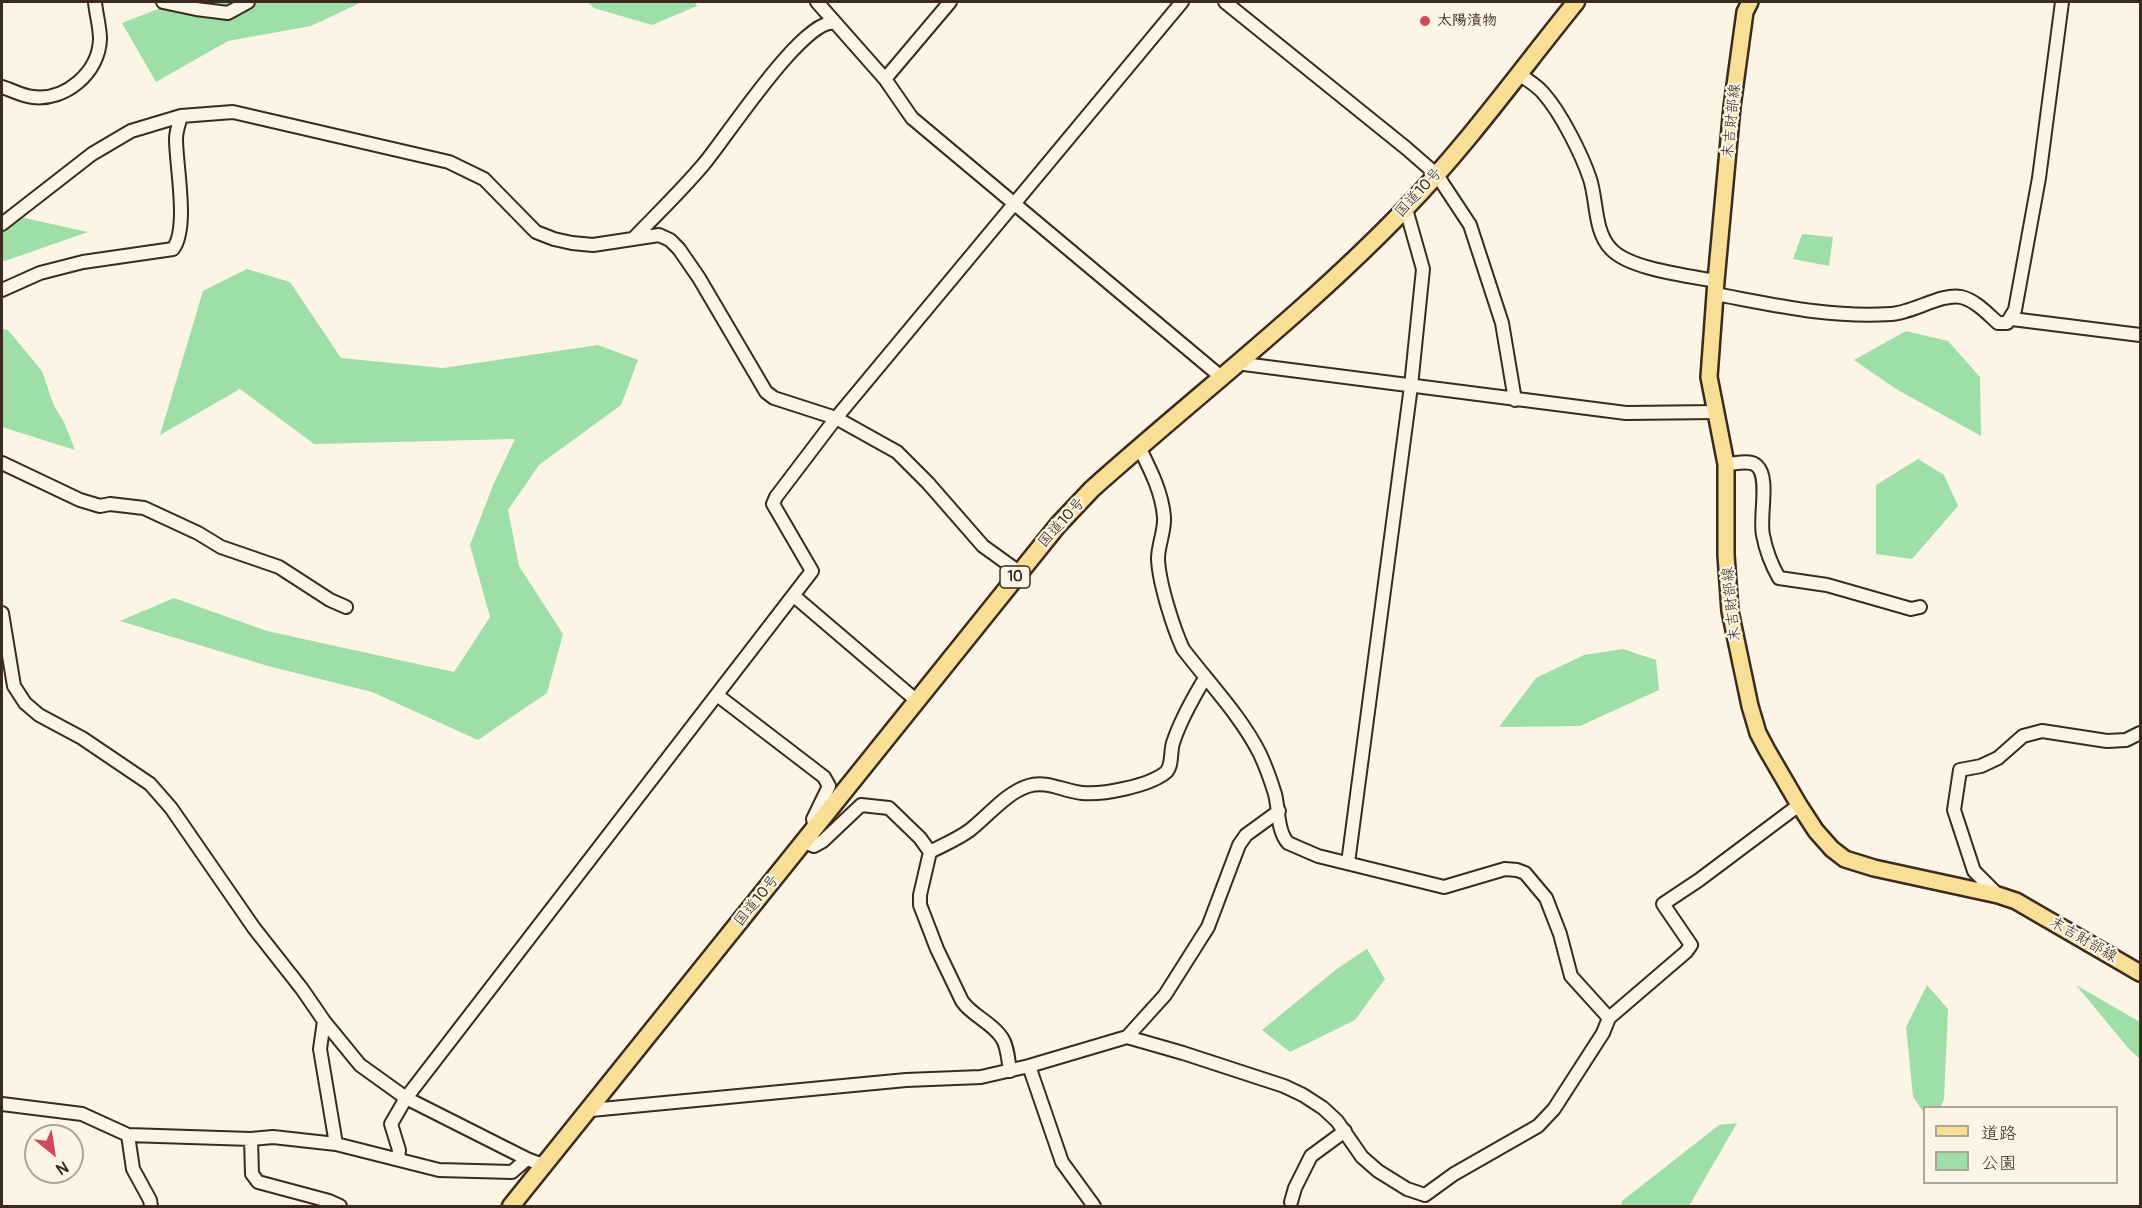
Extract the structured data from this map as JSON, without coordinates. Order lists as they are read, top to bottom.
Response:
{
  "streets": {
    "highway": ["国道10号", "10"],
    "main road": ["末吉財部線"]
  },
  "places": ["太陽漬物"],
  "legend": ["道路", "公園"],
  "north": "bottom right"
}
